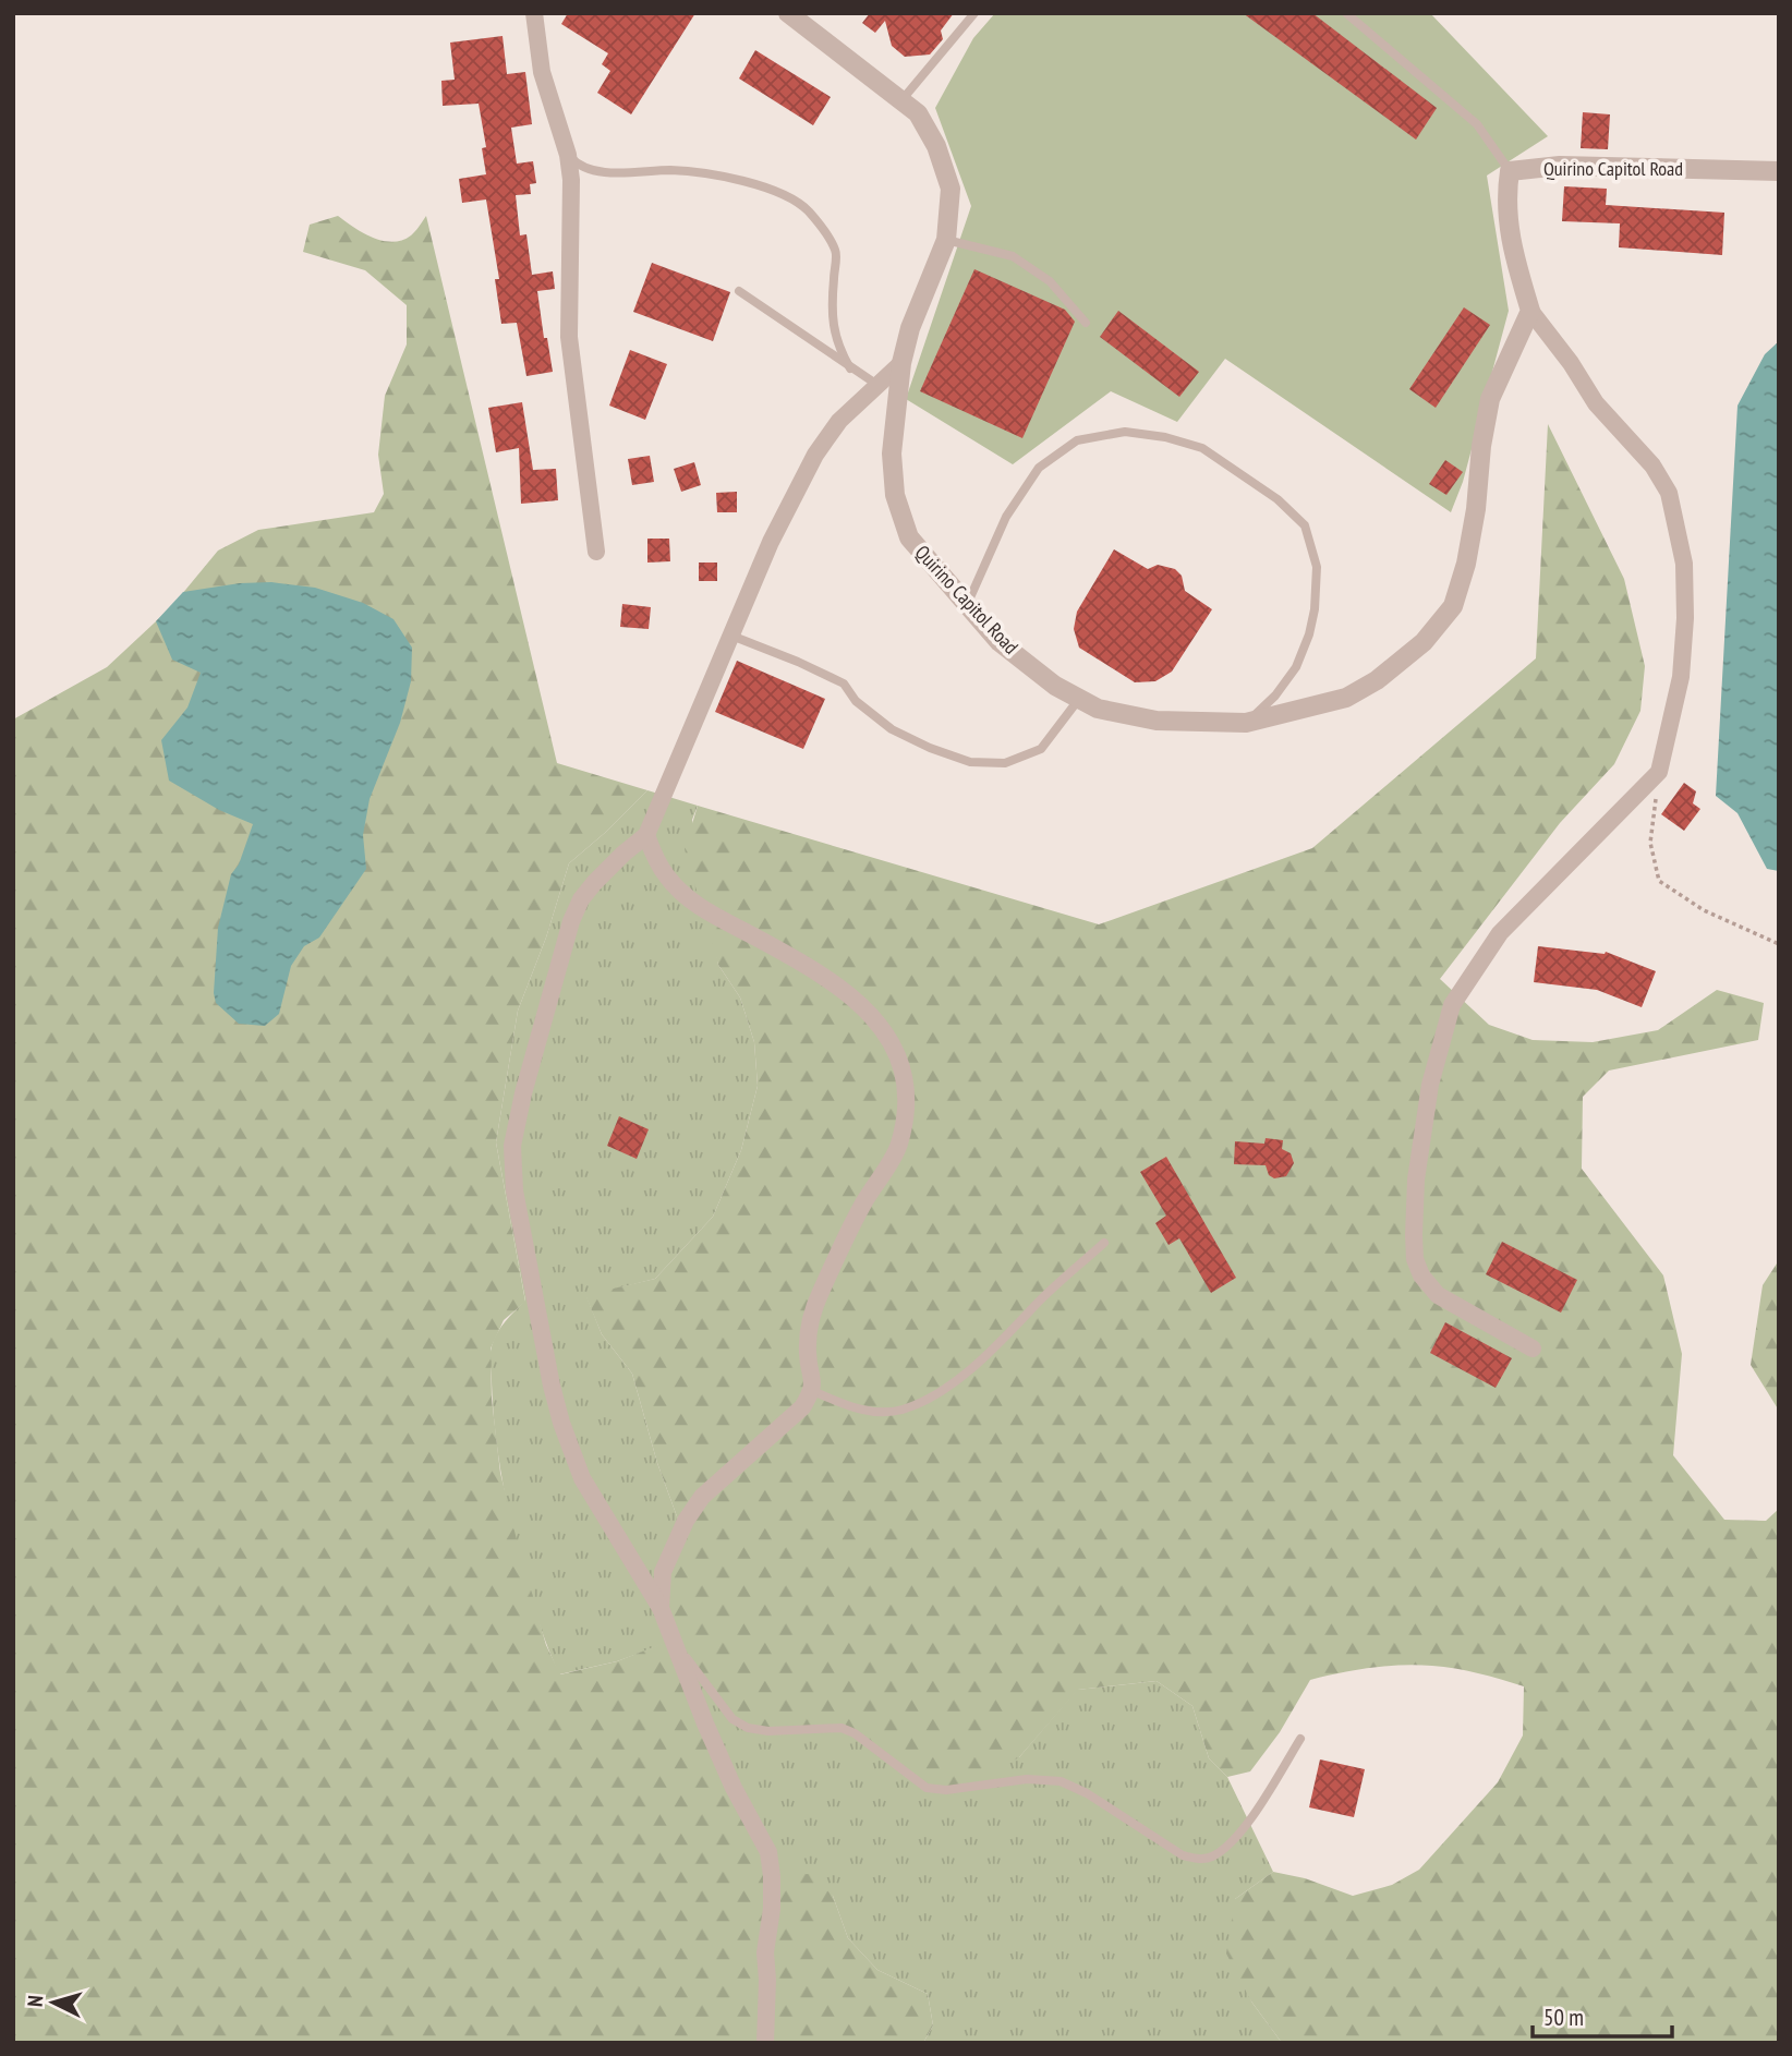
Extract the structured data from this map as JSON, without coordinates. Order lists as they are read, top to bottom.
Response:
{
  "streets": {
    "street": ["Quirino Capitol Road"]
  },
  "scale_bar": "50 m",
  "north": "left"
}
